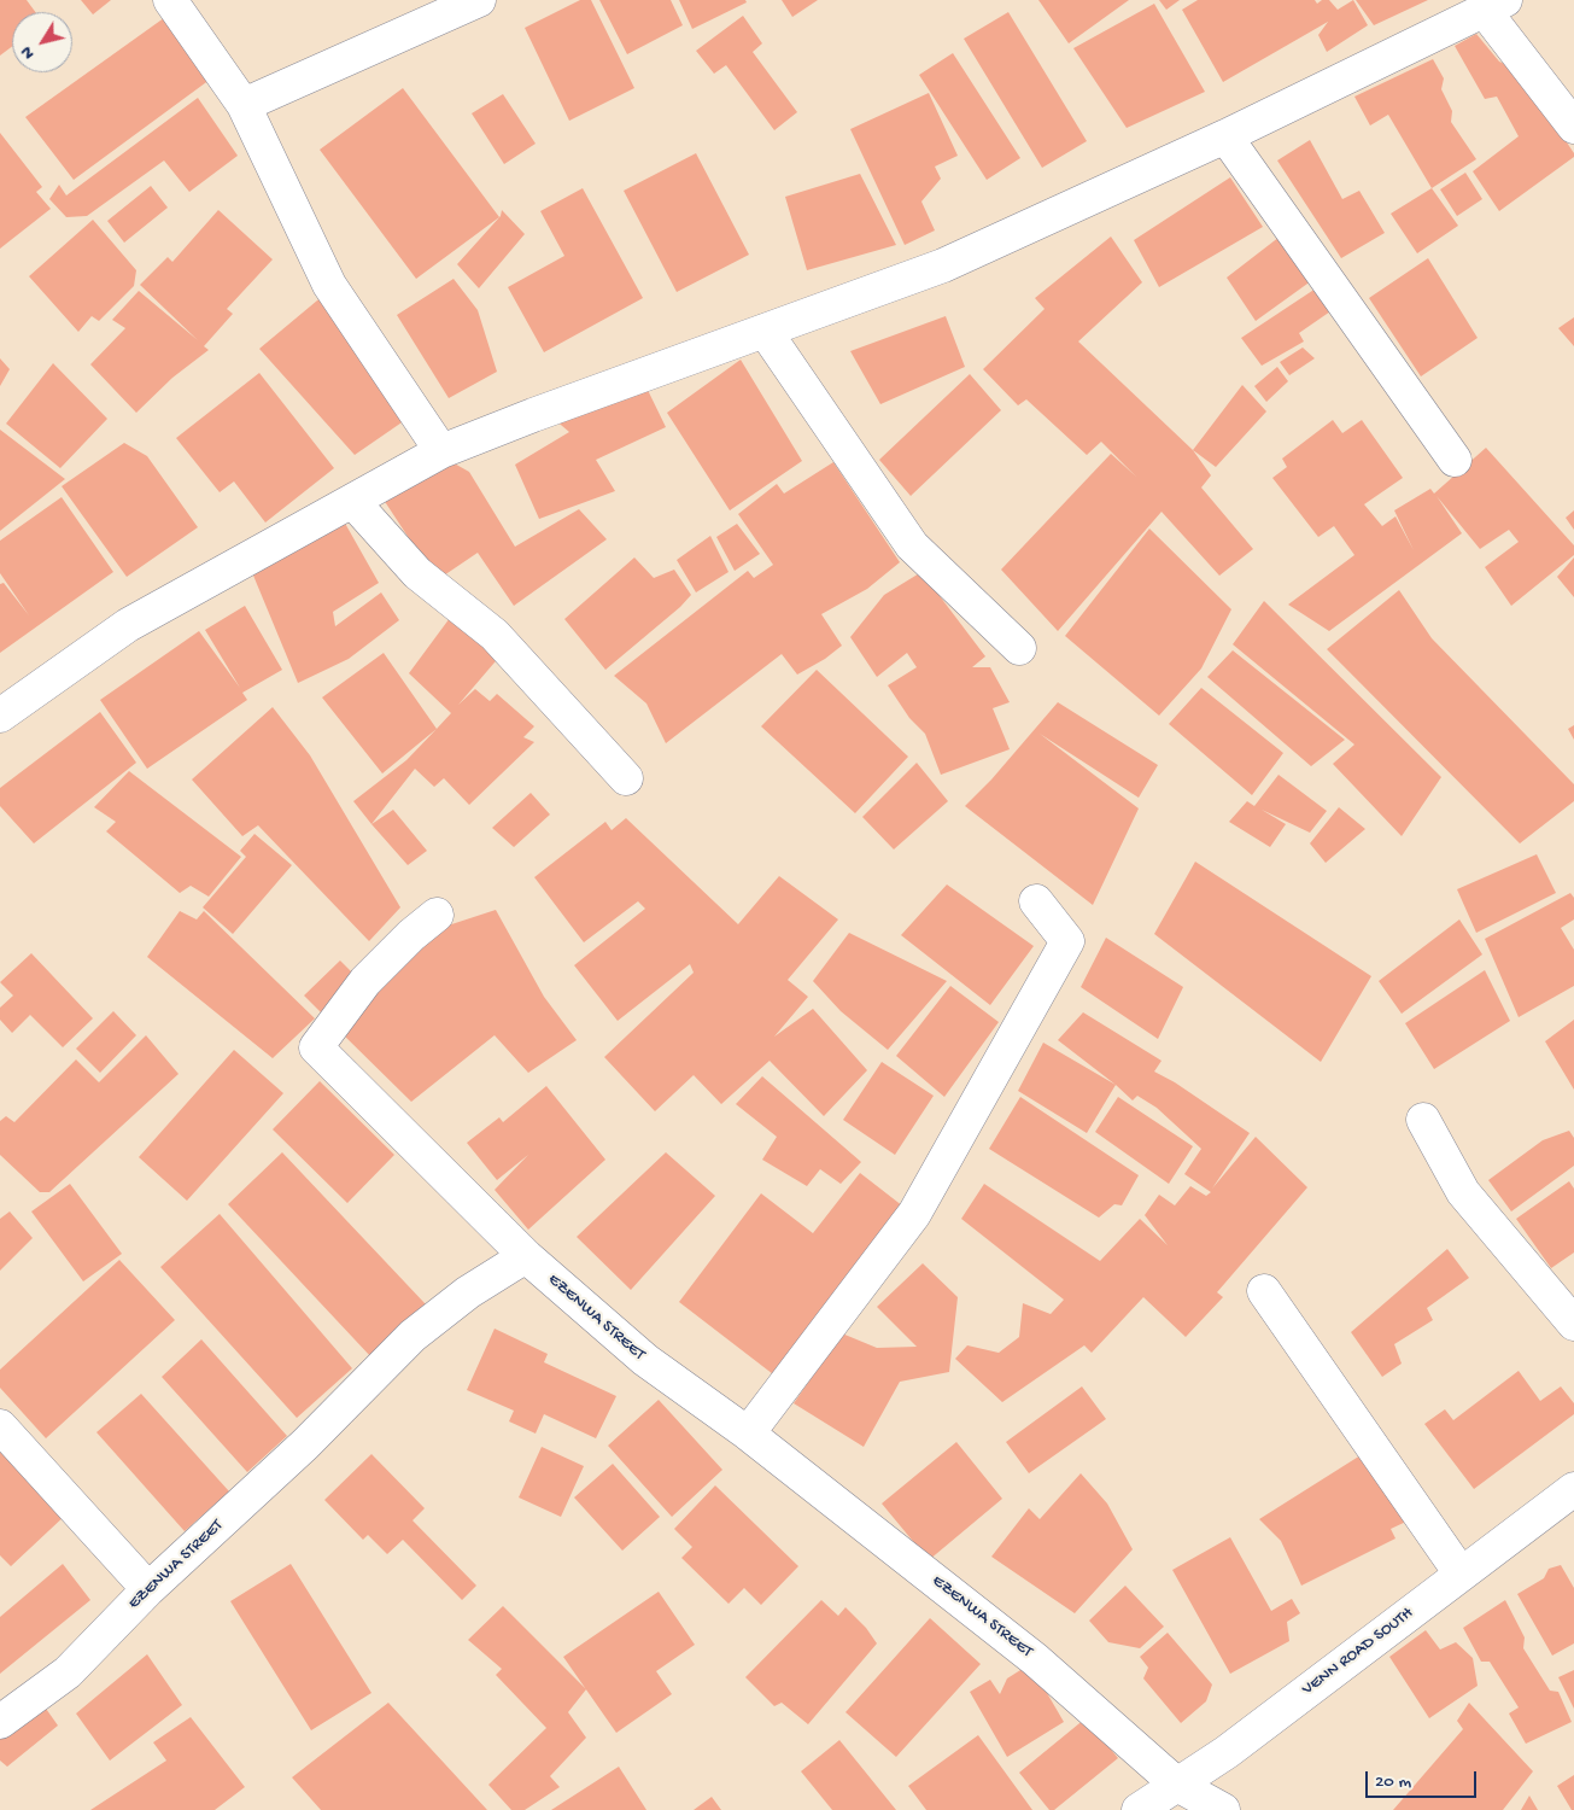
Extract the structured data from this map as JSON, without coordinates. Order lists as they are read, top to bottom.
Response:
{
  "streets": {
    "street": ["EZENWA STREET", "VENN ROAD SOUTH"]
  },
  "crossings": [
    ["EZENWA STREET", "VENN ROAD SOUTH"]
  ],
  "scale_bar": "20 m",
  "north": "bottom left"
}
